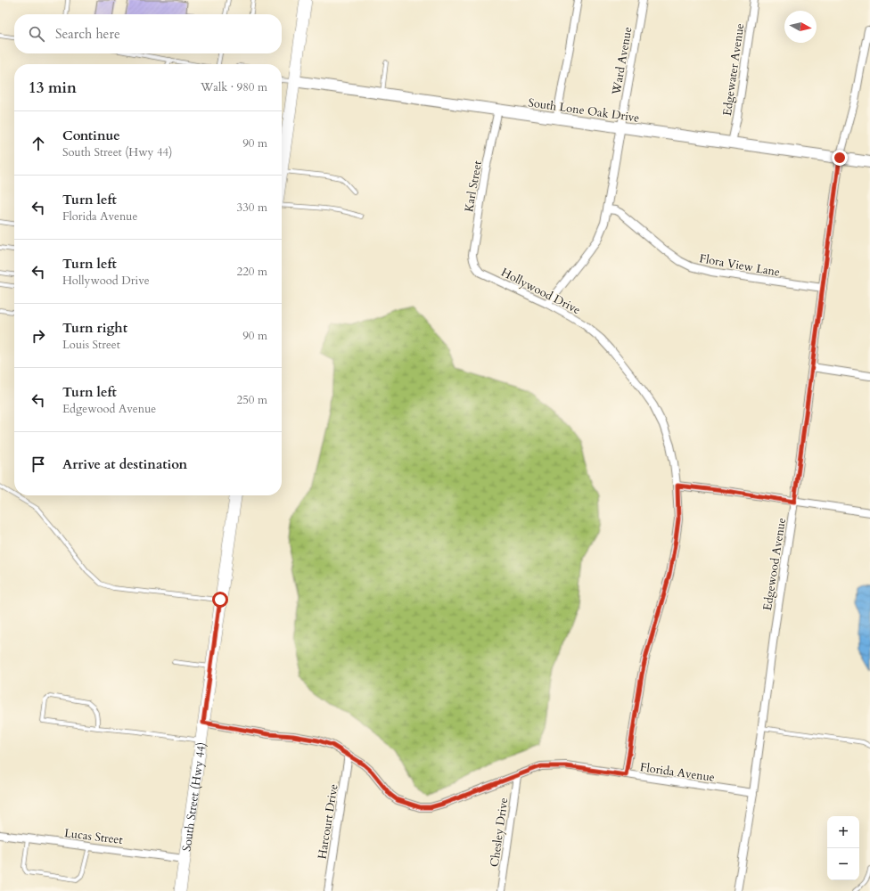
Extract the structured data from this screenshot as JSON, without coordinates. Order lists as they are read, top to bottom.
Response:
{
  "streets": {
    "main road": ["South Street (Hwy 44)"],
    "street": [
      "Ward Avenue",
      "Edgewater Avenue",
      "South Lone Oak Drive",
      "Karl Street",
      "Flora View Lane",
      "Hollywood Drive",
      "Edgewood Avenue",
      "Florida Avenue",
      "Harcourt Drive",
      "Chesley Drive",
      "Lucas Street"
    ]
  },
  "crossings": [
    ["Ward Avenue", "South Lone Oak Drive"],
    ["Ward Avenue", "Flora View Lane"],
    ["Ward Avenue", "Hollywood Drive"],
    ["Edgewater Avenue", "South Lone Oak Drive"],
    ["South Lone Oak Drive", "Karl Street"],
    ["South Lone Oak Drive", "Edgewood Avenue"],
    ["Karl Street", "Hollywood Drive"],
    ["Flora View Lane", "Edgewood Avenue"],
    ["Hollywood Drive", "Florida Avenue"],
    ["Edgewood Avenue", "Florida Avenue"],
    ["Florida Avenue", "South Street (Hwy 44)"],
    ["Florida Avenue", "Harcourt Drive"],
    ["Florida Avenue", "Chesley Drive"],
    ["South Street (Hwy 44)", "Lucas Street"]
  ],
  "north": "right",
  "page": {
    "search": "Search here",
    "heading": ["13 min", "Walk · 980 m"],
    "list": [
      ["Continue", "South Street (Hwy 44)", "90 m"],
      ["Turn left", "Florida Avenue", "330 m"],
      ["Turn left", "Hollywood Drive", "220 m"],
      ["Turn right", "Louis Street", "90 m"],
      ["Turn left", "Edgewood Avenue", "250 m"],
      "Arrive at destination"
    ],
    "map_buttons": ["+", "−"]
  }
}
